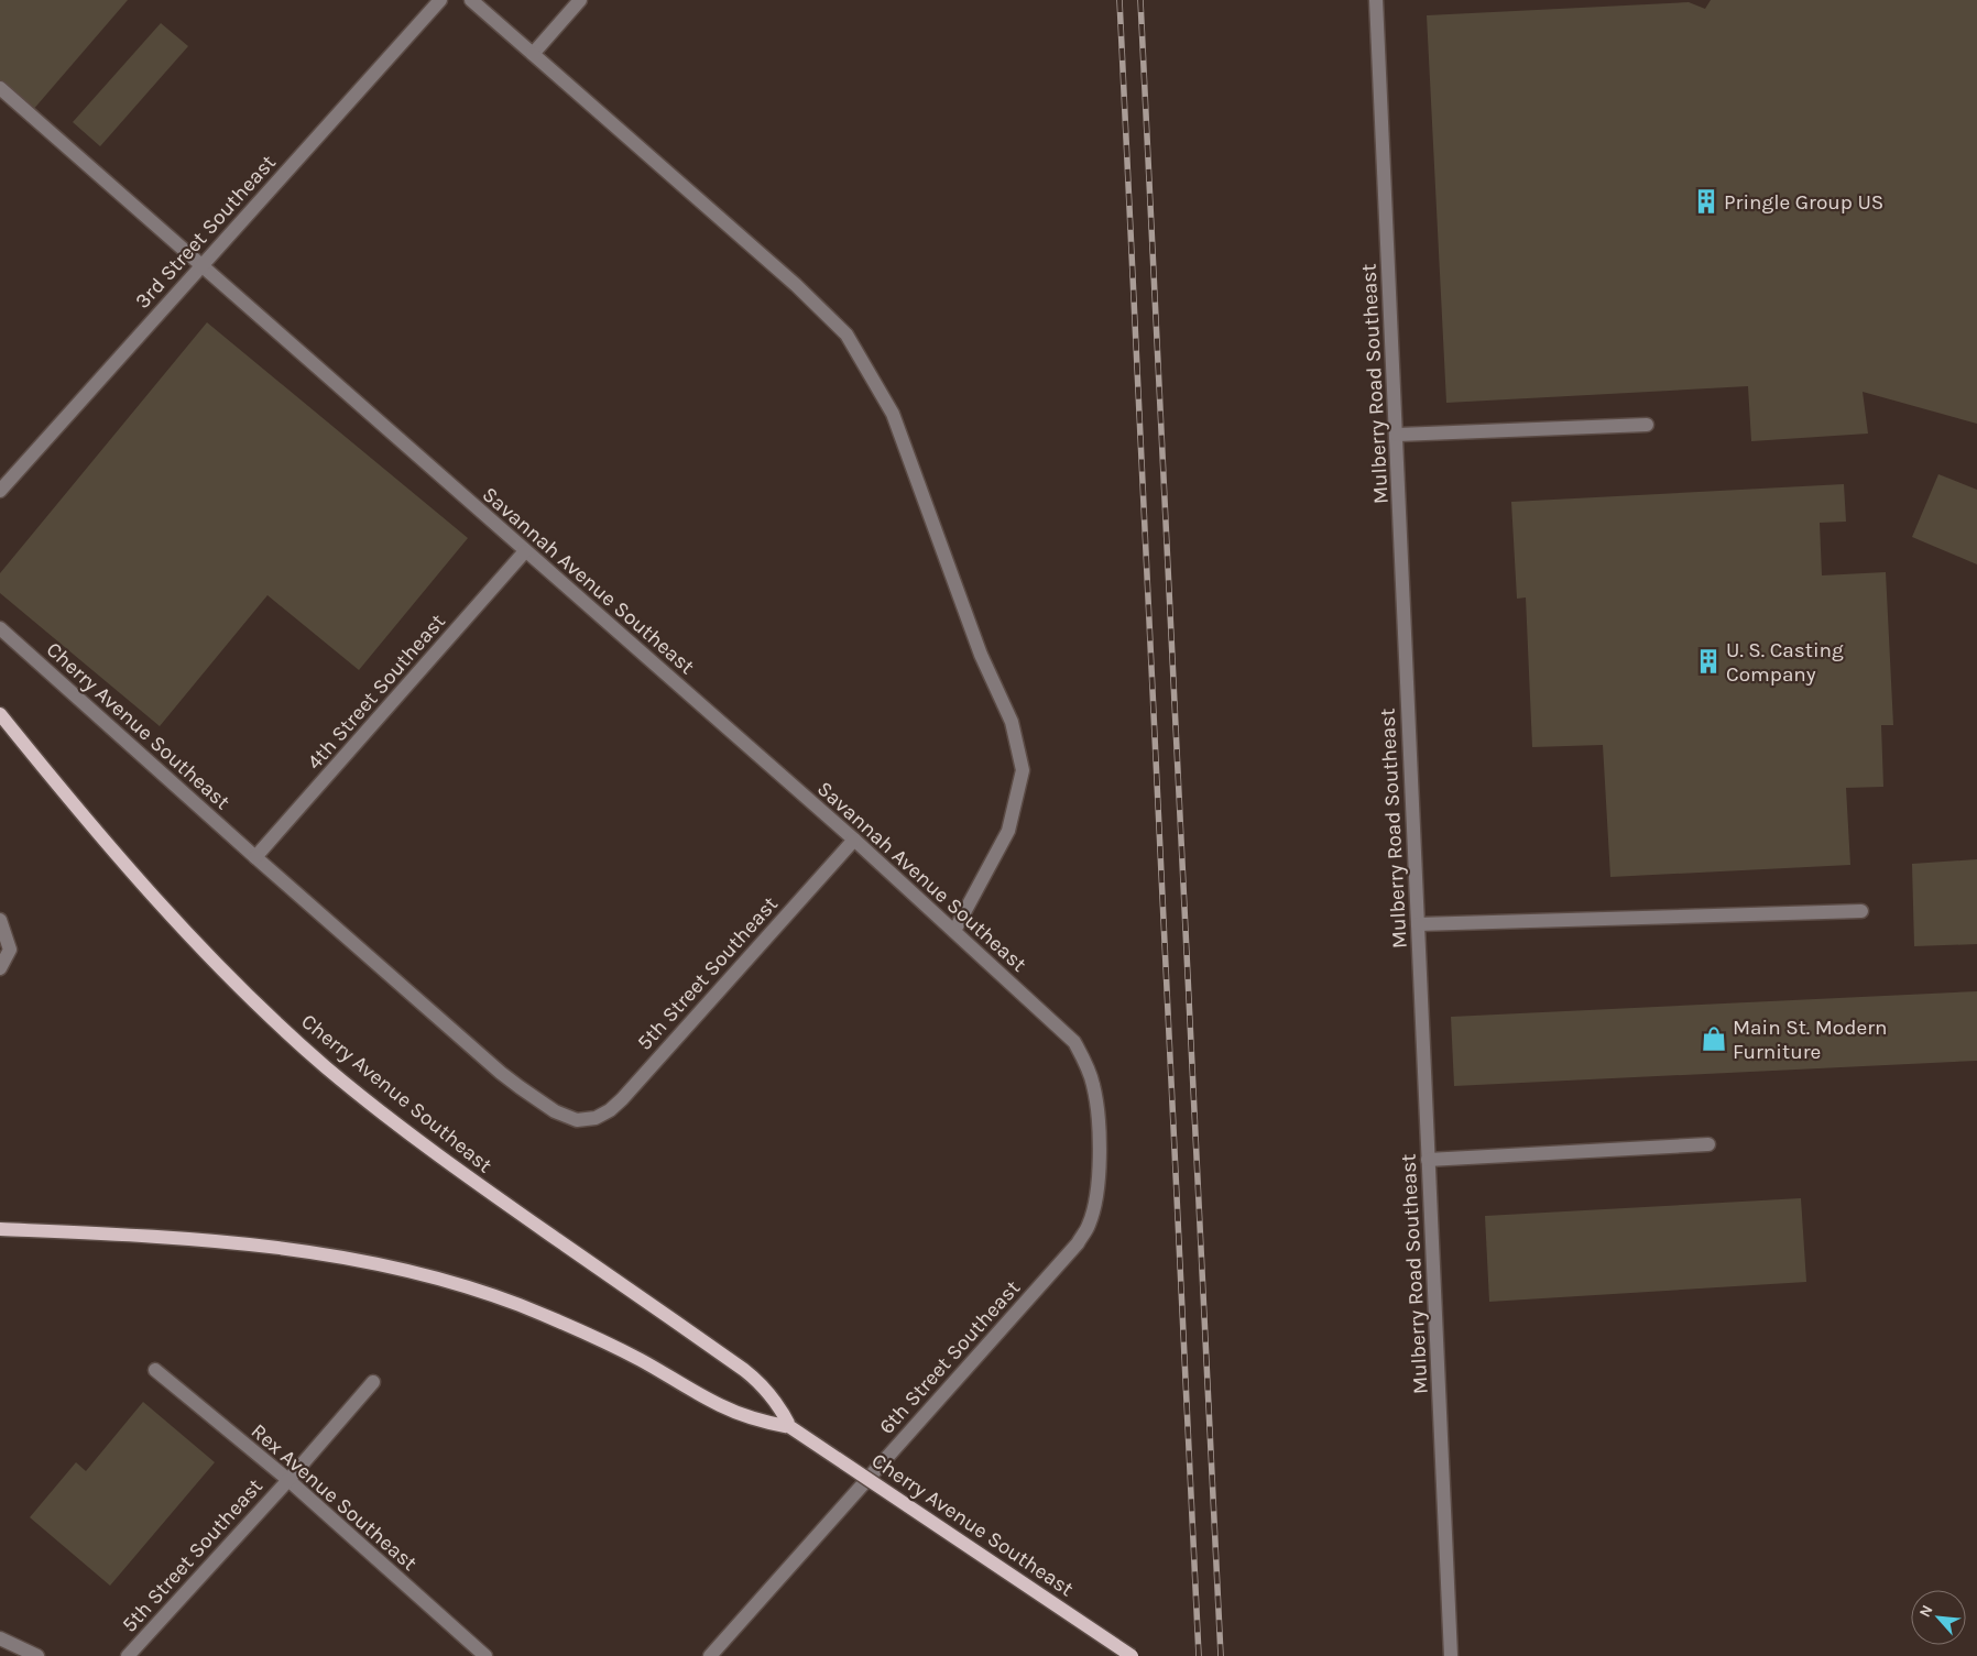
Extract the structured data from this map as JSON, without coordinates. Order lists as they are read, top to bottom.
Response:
{
  "streets": {
    "main road": ["Cherry Avenue Southeast"],
    "street": [
      "3rd Street Southeast",
      "Mulberry Road Southeast",
      "Savannah Avenue Southeast",
      "4th Street Southeast",
      "5th Street Southeast",
      "6th Street Southeast",
      "Rex Avenue Southeast"
    ]
  },
  "crossings": [
    ["3rd Street Southeast", "Savannah Avenue Southeast"],
    ["Savannah Avenue Southeast", "4th Street Southeast"],
    ["Savannah Avenue Southeast", "5th Street Southeast"],
    ["Savannah Avenue Southeast", "6th Street Southeast"],
    ["4th Street Southeast", "Cherry Avenue Southeast"],
    ["Cherry Avenue Southeast", "5th Street Southeast"],
    ["5th Street Southeast", "Rex Avenue Southeast"]
  ],
  "places": {
    "building": ["Pringle Group US", "U. S. Casting Company"],
    "shop": ["Main St. Modern Furniture"]
  },
  "north": "top left"
}
